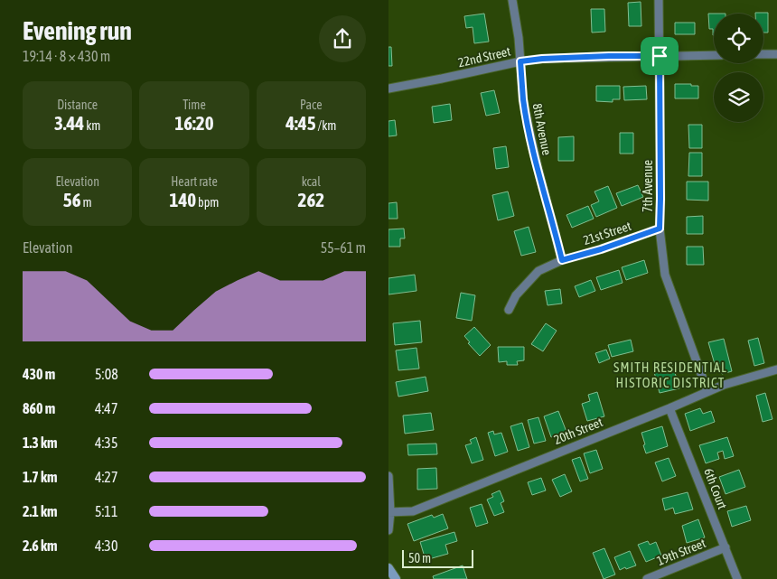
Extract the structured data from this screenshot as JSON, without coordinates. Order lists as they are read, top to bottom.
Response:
{
  "streets": {
    "street": [
      "22nd Street",
      "8th Avenue",
      "7th Avenue",
      "21st Street",
      "20th Street",
      "6th Court",
      "19th Street"
    ]
  },
  "crossings": [
    ["22nd Street", "8th Avenue"],
    ["22nd Street", "7th Avenue"],
    ["8th Avenue", "21st Street"],
    ["7th Avenue", "21st Street"],
    ["7th Avenue", "20th Street"],
    ["20th Street", "6th Court"],
    ["6th Court", "19th Street"]
  ],
  "districts": ["SMITH RESIDENTIAL HISTORIC DISTRICT"],
  "scale_bar": "50 m",
  "page": {
    "heading": ["Evening run", "19:14 · 8 × 430 m"],
    "stats": [
      ["Distance", "3.44 km"],
      ["Time", "16:20"],
      ["Pace", "4:45 /km"],
      ["Elevation", "56 m"],
      ["Heart rate", "140 bpm"],
      ["kcal", "262"]
    ],
    "chart": ["Elevation", "55–61 m"],
    "list": [
      {
        "name": "430 m",
        "note": "5:08"
      },
      {
        "name": "860 m",
        "note": "4:47"
      },
      {
        "name": "1.3 km",
        "note": "4:35"
      },
      {
        "name": "1.7 km",
        "note": "4:27"
      },
      {
        "name": "2.1 km",
        "note": "5:11"
      },
      {
        "name": "2.6 km",
        "note": "4:30"
      }
    ],
    "scale": "50 m"
  }
}
